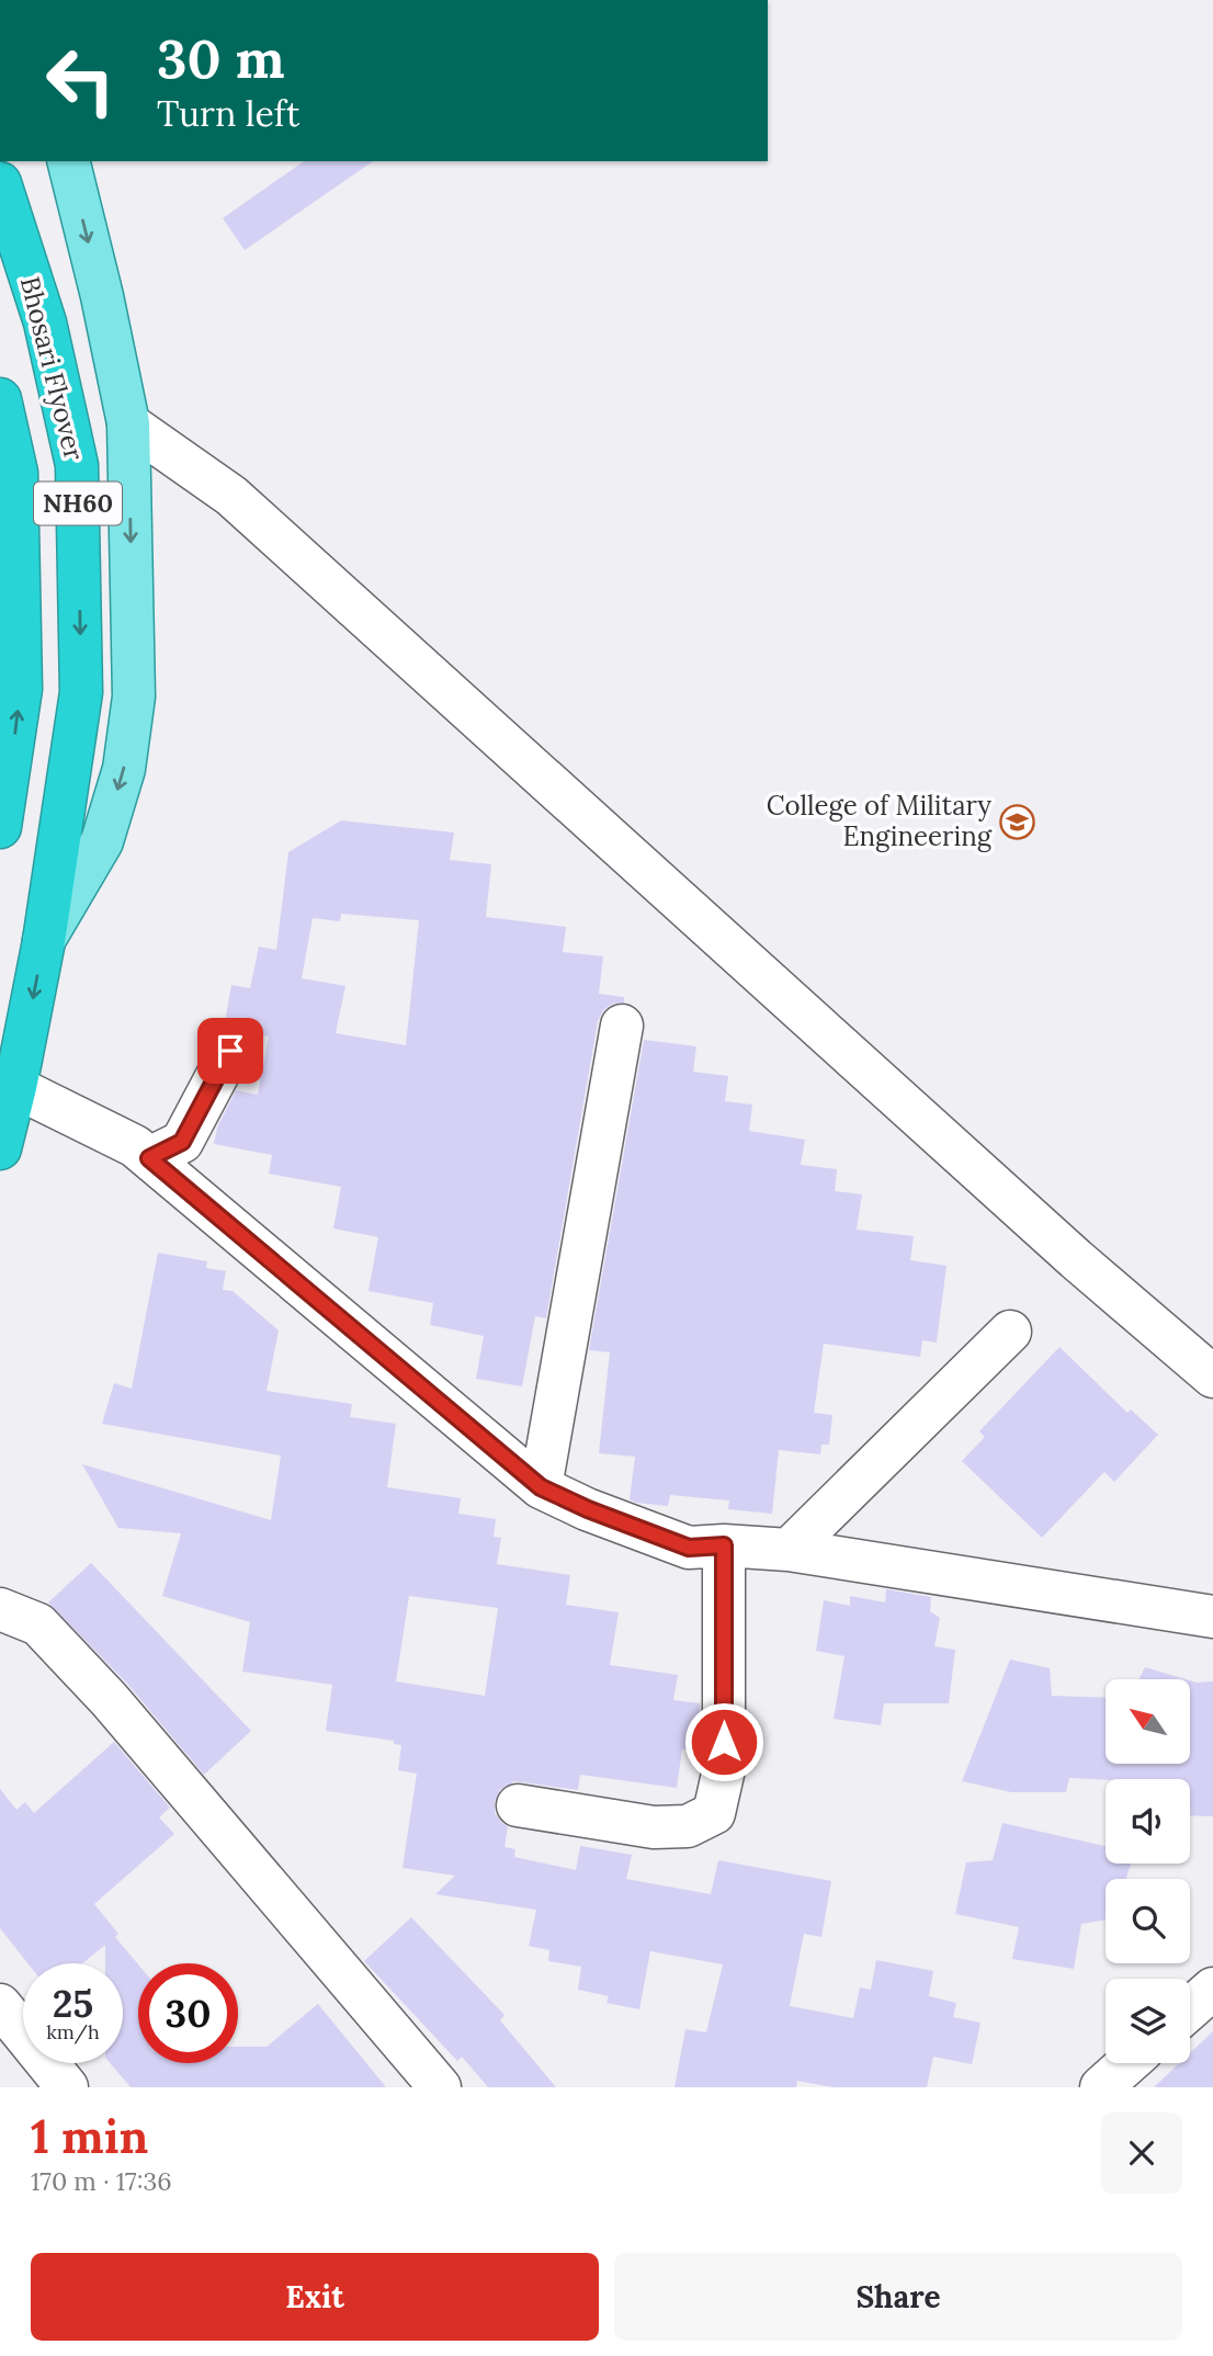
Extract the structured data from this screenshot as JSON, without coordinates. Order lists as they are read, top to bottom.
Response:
{
  "streets": {
    "highway": ["Bhosari Flyover", "NH60"]
  },
  "crossings": [
    ["Bhosari Flyover", "NH60"]
  ],
  "places": {
    "school or university": ["College of Military Engineering"]
  },
  "north": "top left",
  "page": {
    "turn": ["30 m", "Turn left"],
    "speed": "25 km/h",
    "limit": "30",
    "heading": ["1 min", "170 m · 17:36"],
    "buttons": ["Exit", "Share"]
  }
}
